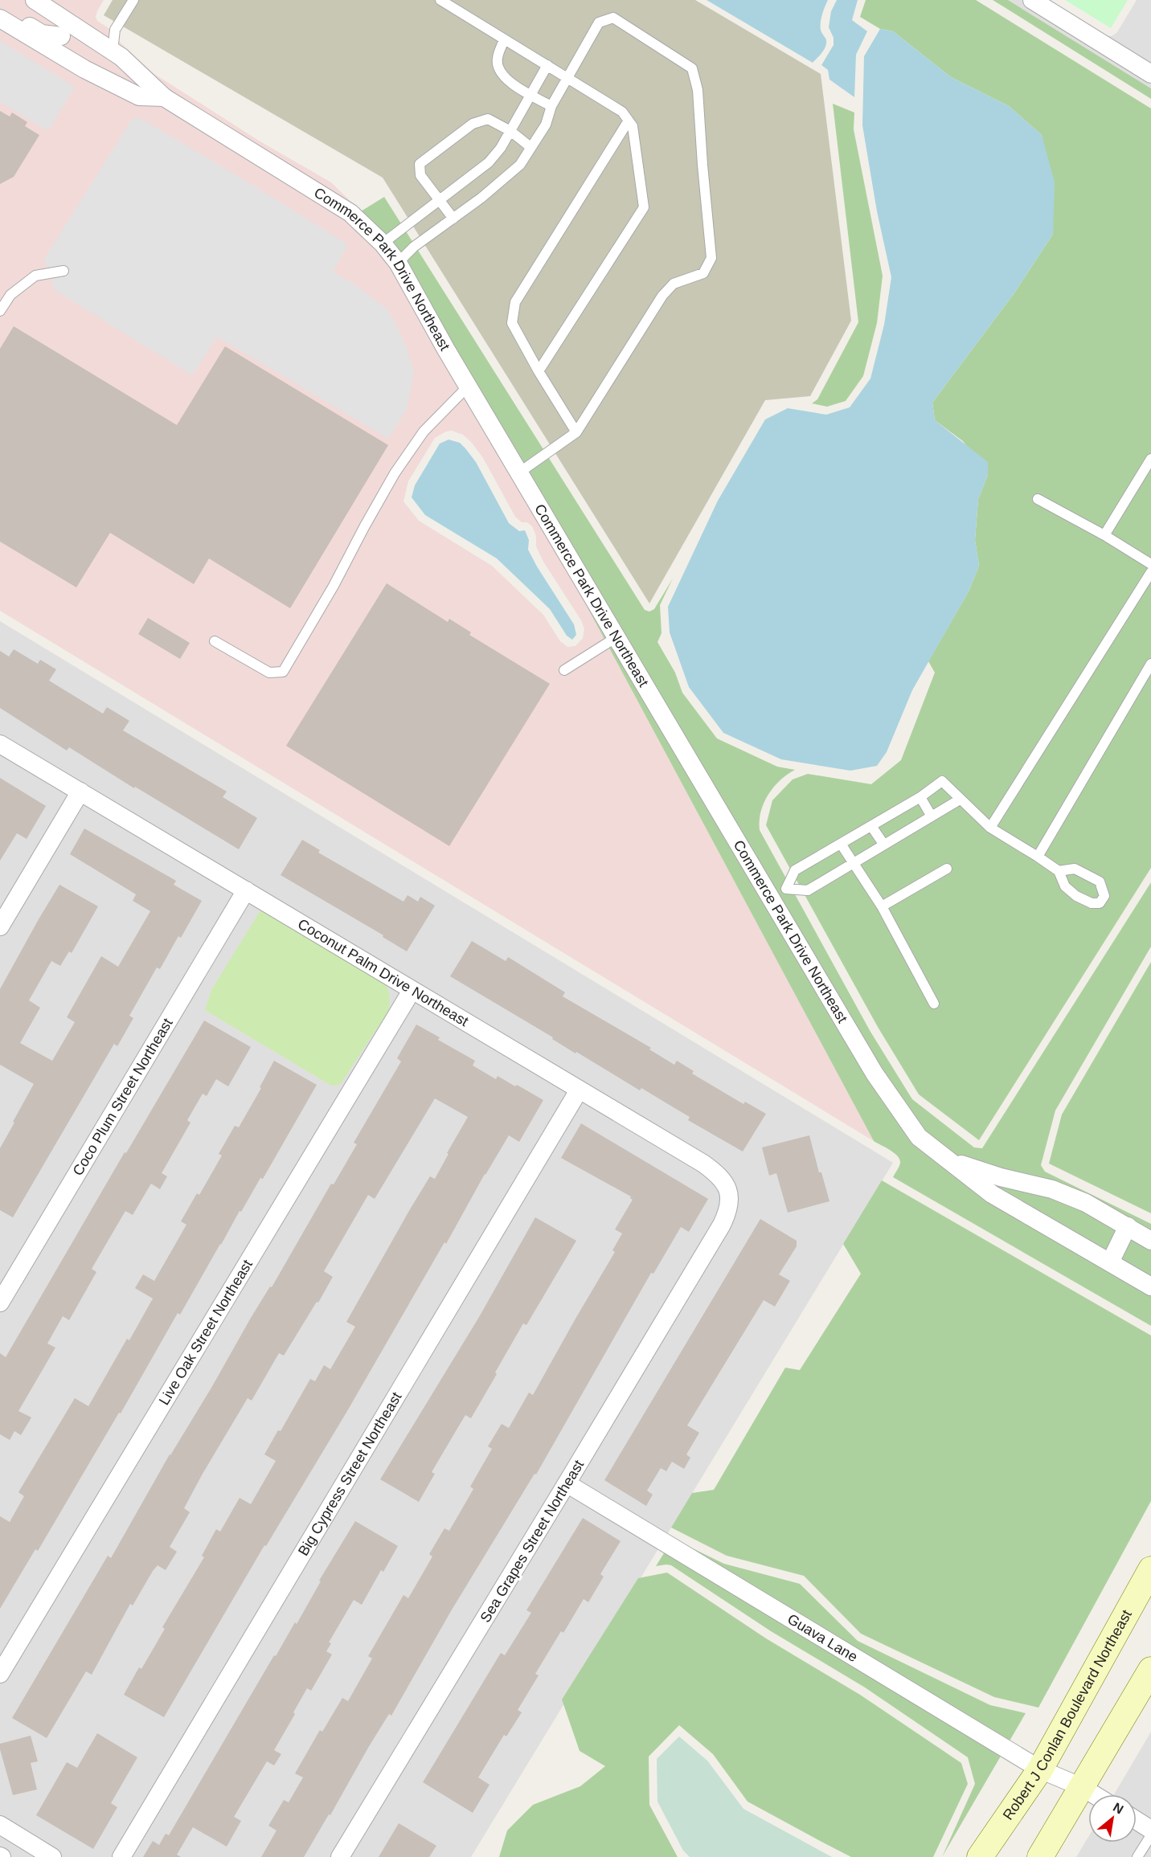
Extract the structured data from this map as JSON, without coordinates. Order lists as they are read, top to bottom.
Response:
{
  "streets": {
    "main road": ["Robert J Conlan Boulevard Northeast"],
    "street": [
      "Commerce Park Drive Northeast",
      "Coconut Palm Drive Northeast",
      "Coco Plum Street Northeast",
      "Live Oak Street Northeast",
      "Big Cypress Street Northeast",
      "Sea Grapes Street Northeast",
      "Guava Lane"
    ]
  },
  "crossings": [
    ["Coconut Palm Drive Northeast", "Coco Plum Street Northeast"],
    ["Coconut Palm Drive Northeast", "Live Oak Street Northeast"],
    ["Coconut Palm Drive Northeast", "Big Cypress Street Northeast"],
    ["Coconut Palm Drive Northeast", "Sea Grapes Street Northeast"],
    ["Sea Grapes Street Northeast", "Guava Lane"],
    ["Guava Lane", "Robert J Conlan Boulevard Northeast"]
  ],
  "north": "top right"
}
